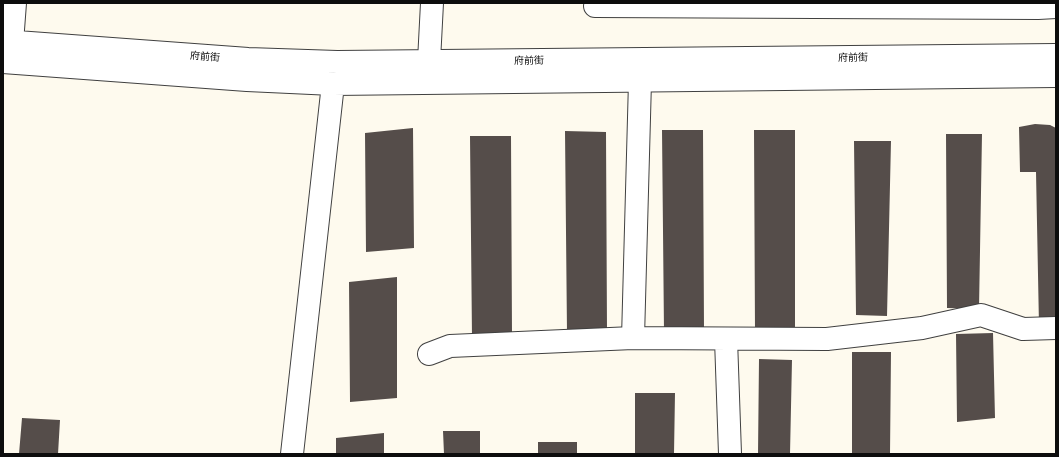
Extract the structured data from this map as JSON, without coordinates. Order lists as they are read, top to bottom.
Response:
{
  "streets": {
    "street": ["府前街"]
  }
}
